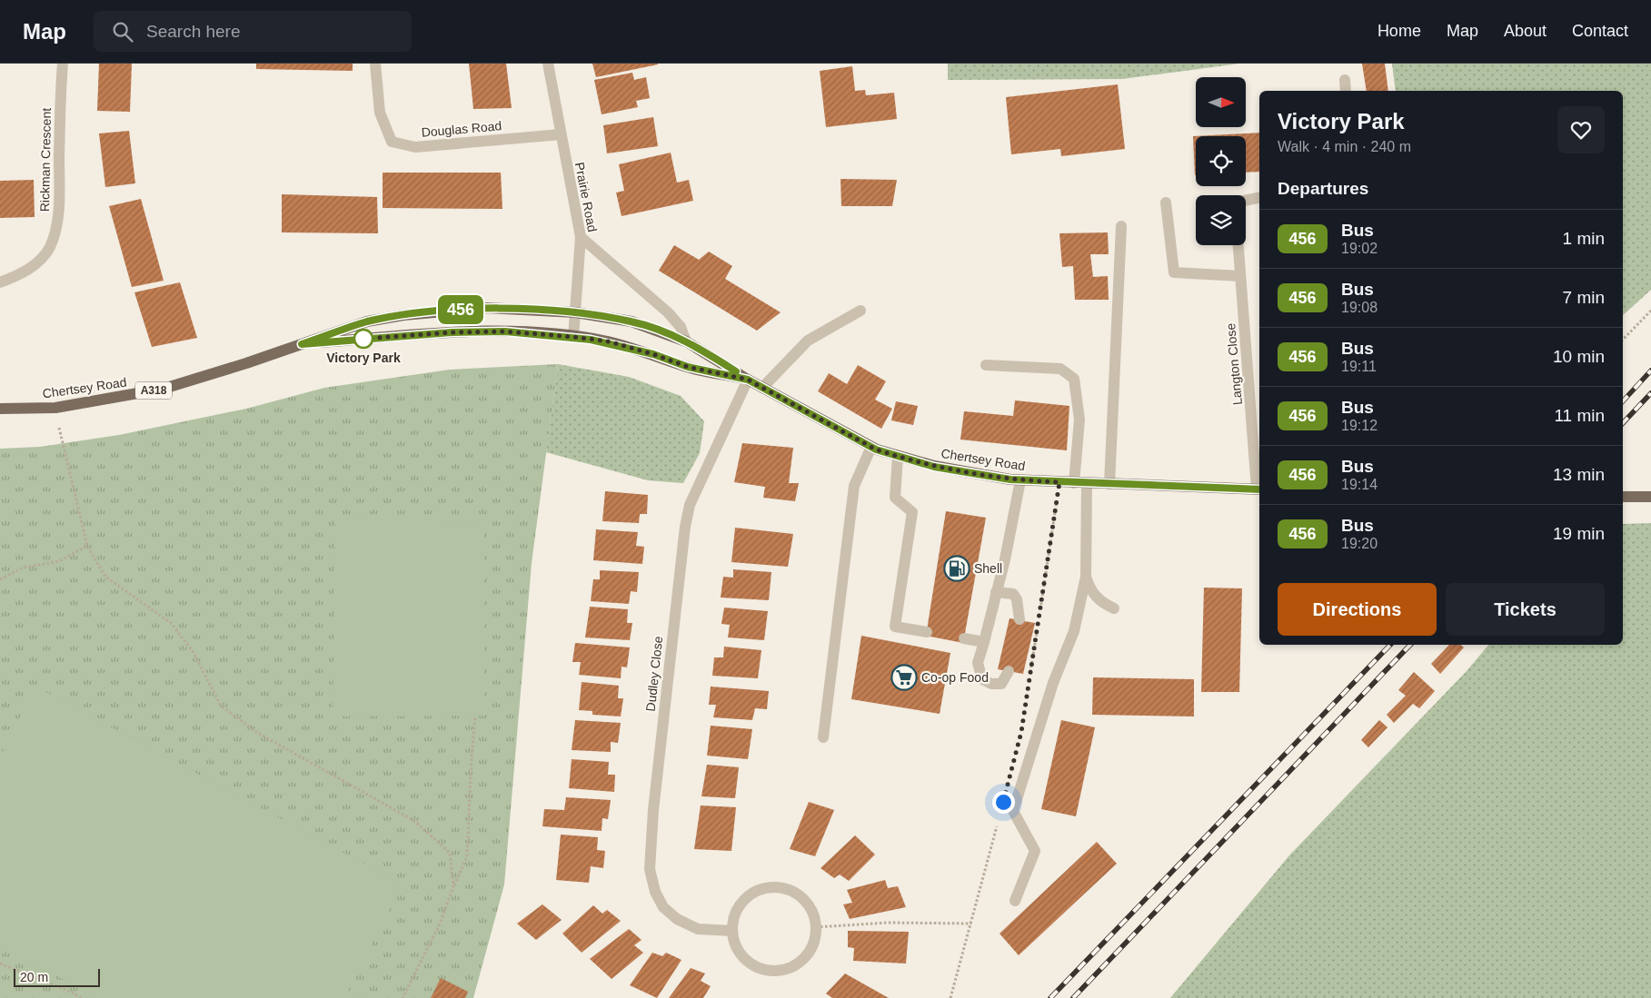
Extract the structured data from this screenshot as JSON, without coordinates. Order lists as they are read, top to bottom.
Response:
{
  "streets": {
    "main road": ["Chertsey Road", "A318"],
    "street": [
      "Douglas Road",
      "Rickman Crescent",
      "Prairie Road",
      "Langton Close",
      "Dudley Close"
    ]
  },
  "crossings": [
    ["Douglas Road", "Prairie Road"],
    ["Prairie Road", "Chertsey Road"],
    ["Langton Close", "Chertsey Road"],
    ["Chertsey Road", "Dudley Close"]
  ],
  "places": {
    "other": ["Victory Park"],
    "fuel station": ["Shell"],
    "supermarket": ["Co-op Food"]
  },
  "lines": ["bus line 456"],
  "scale_bar": "20 m",
  "north": "right",
  "page": {
    "header": "Map",
    "search": "Search here",
    "nav": [
      "Home",
      "Map",
      "About",
      "Contact"
    ],
    "on_map": "456",
    "heading": [
      ["Victory Park", "Walk · 4 min · 240 m"],
      "Departures"
    ],
    "list": [
      {
        "mark": "456",
        "name": "Bus",
        "note": "19:02",
        "value": "1 min"
      },
      {
        "mark": "456",
        "name": "Bus",
        "note": "19:08",
        "value": "7 min"
      },
      {
        "mark": "456",
        "name": "Bus",
        "note": "19:11",
        "value": "10 min"
      },
      {
        "mark": "456",
        "name": "Bus",
        "note": "19:12",
        "value": "11 min"
      },
      {
        "mark": "456",
        "name": "Bus",
        "note": "19:14",
        "value": "13 min"
      },
      {
        "mark": "456",
        "name": "Bus",
        "note": "19:20",
        "value": "19 min"
      }
    ],
    "buttons": ["Directions", "Tickets"],
    "scale": "20 m"
  }
}
